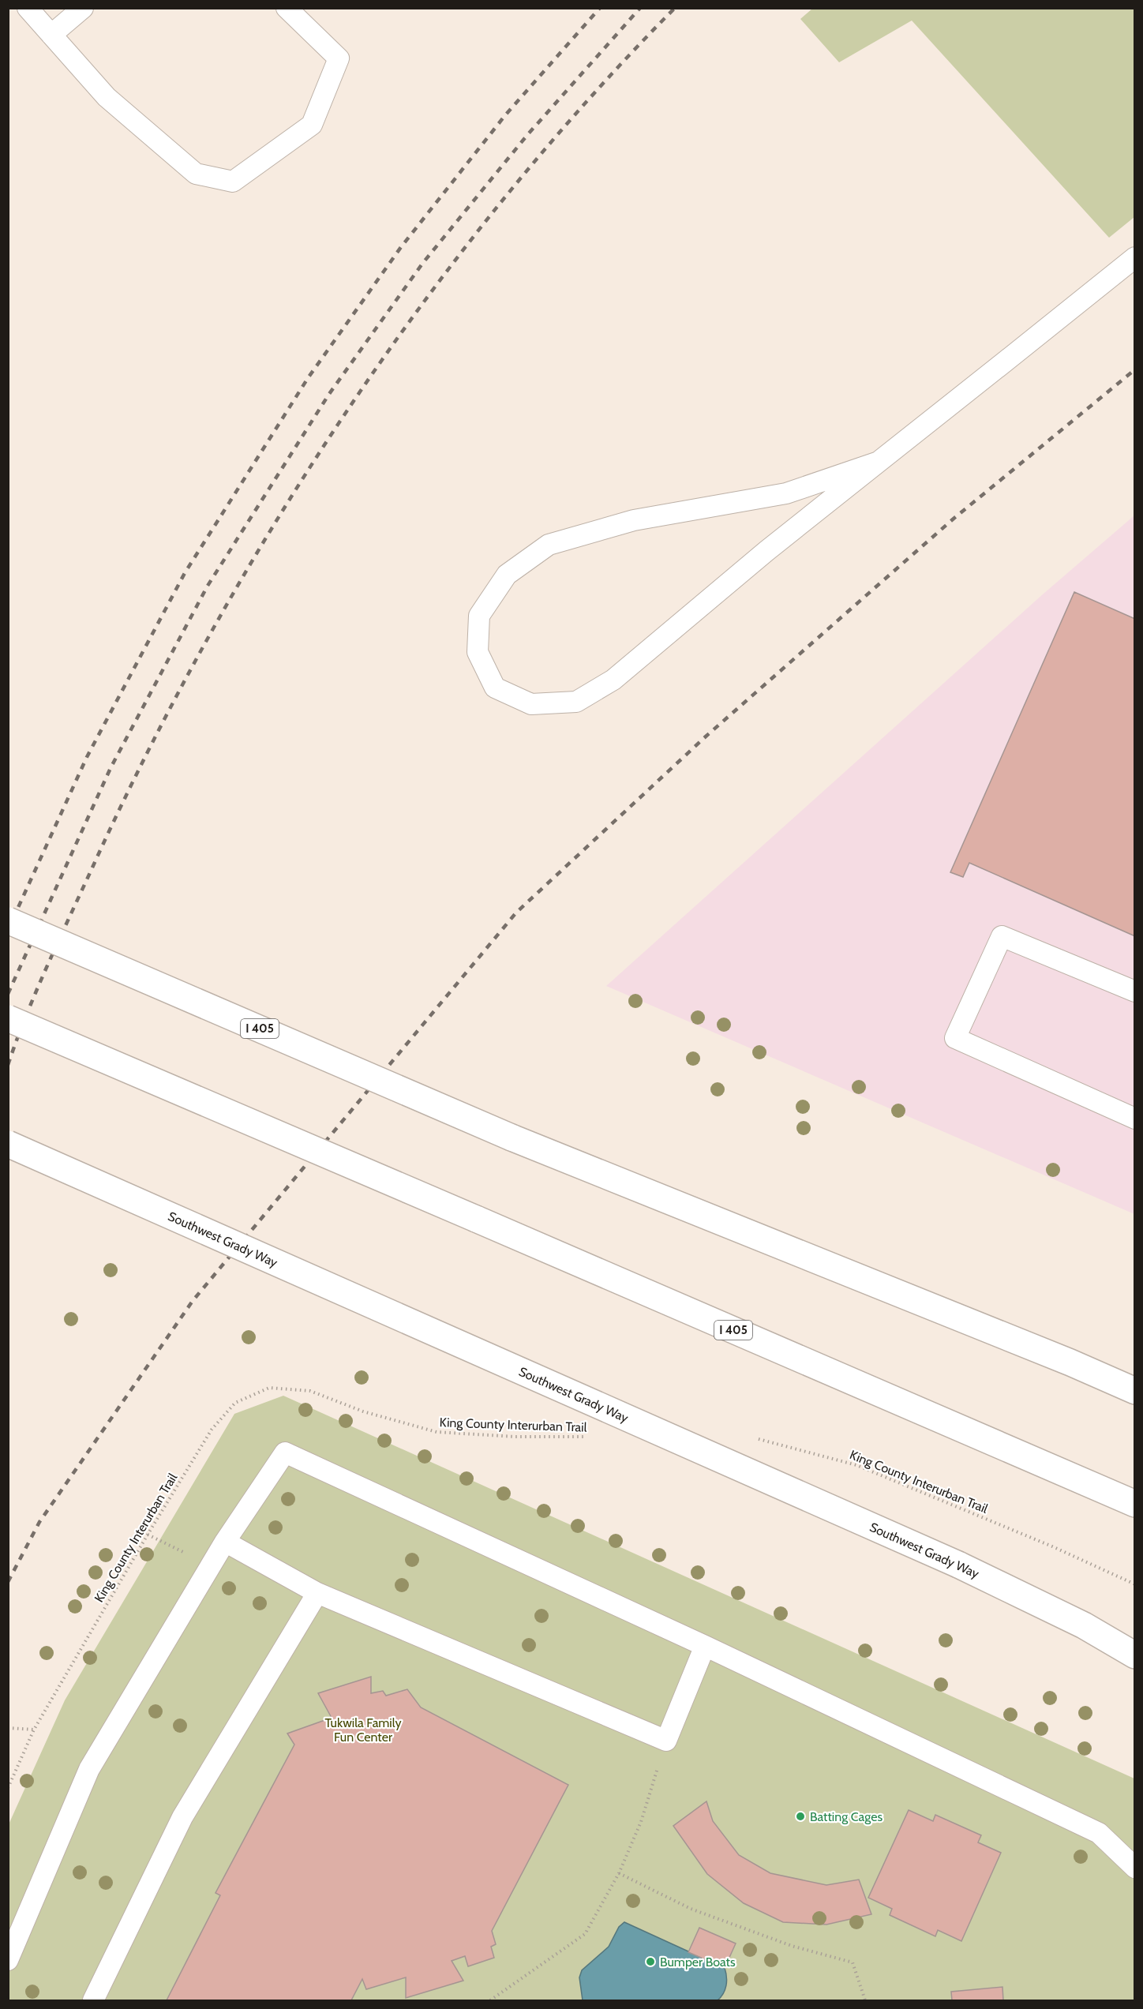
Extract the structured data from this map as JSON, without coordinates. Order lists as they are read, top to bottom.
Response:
{
  "streets": {
    "main road": ["I 405", "Southwest Grady Way"],
    "path": ["King County Interurban Trail"]
  },
  "parks": ["Tukwila Family Fun Center"],
  "places": ["Batting Cages", "Bumper Boats"]
}
